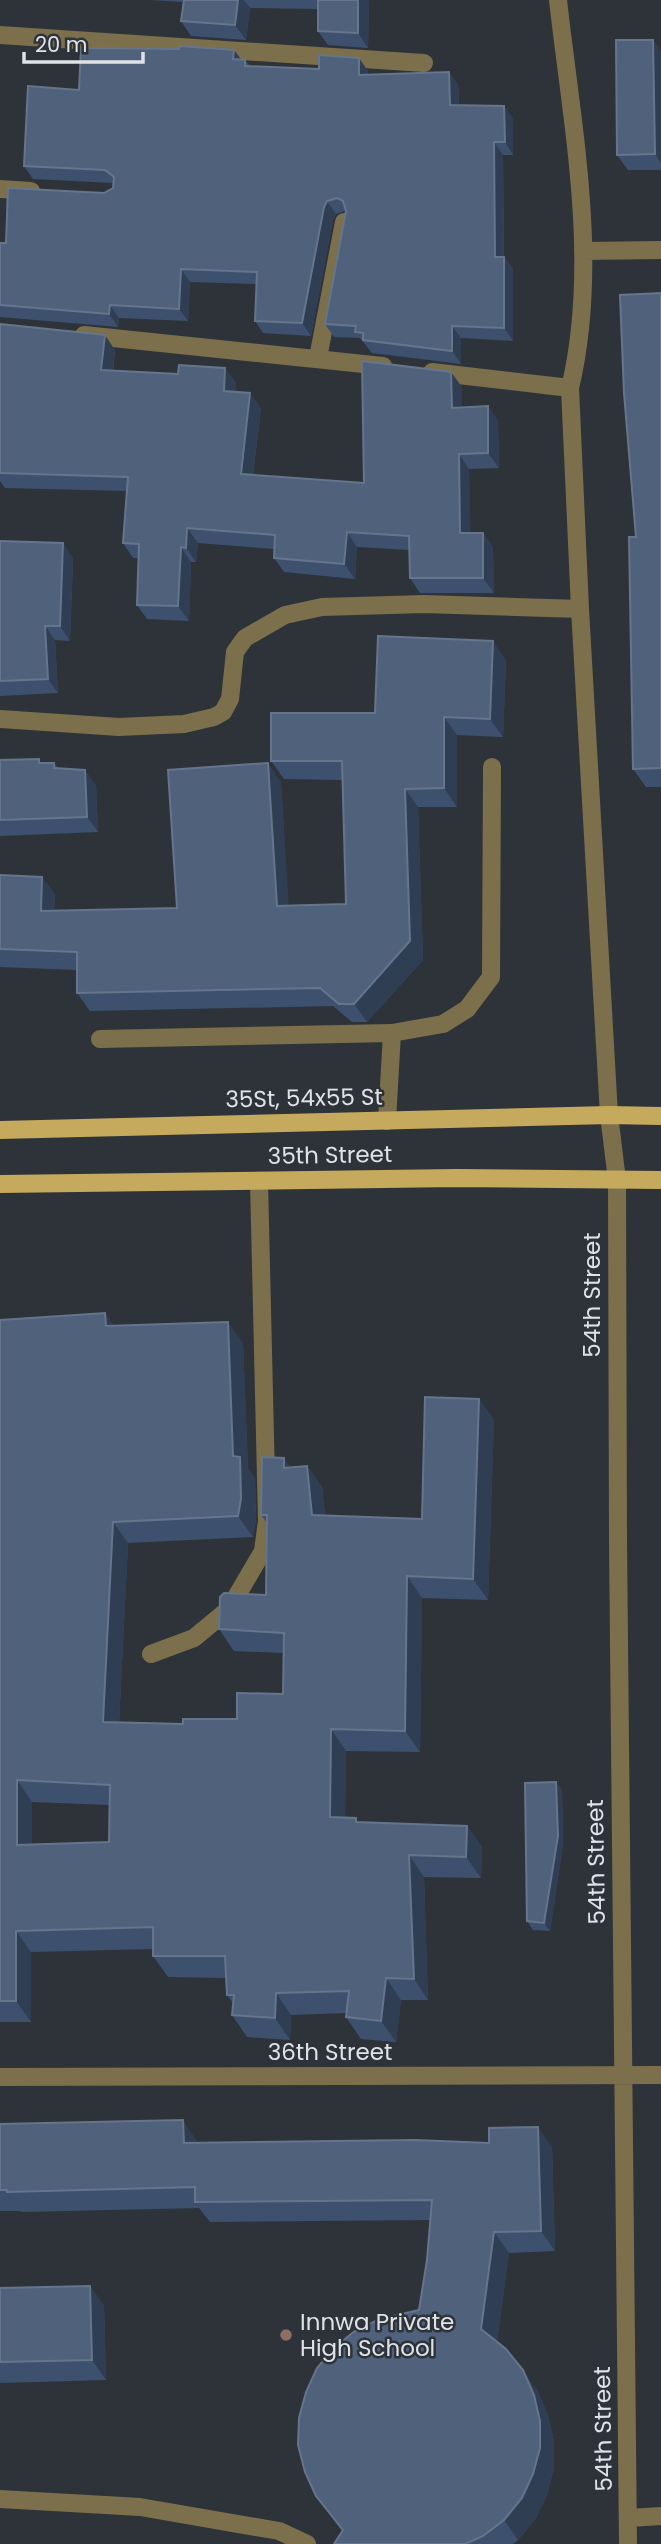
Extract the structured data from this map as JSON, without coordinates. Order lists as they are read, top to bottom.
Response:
{
  "streets": {
    "main road": ["35St, 54x55 St", "35th Street"],
    "street": ["54th Street", "36th Street"]
  },
  "crossings": [
    ["35St, 54x55 St", "54th Street"],
    ["35th Street", "54th Street"],
    ["54th Street", "36th Street"]
  ],
  "places": ["Innwa Private High School"],
  "scale_bar": "20 m"
}
